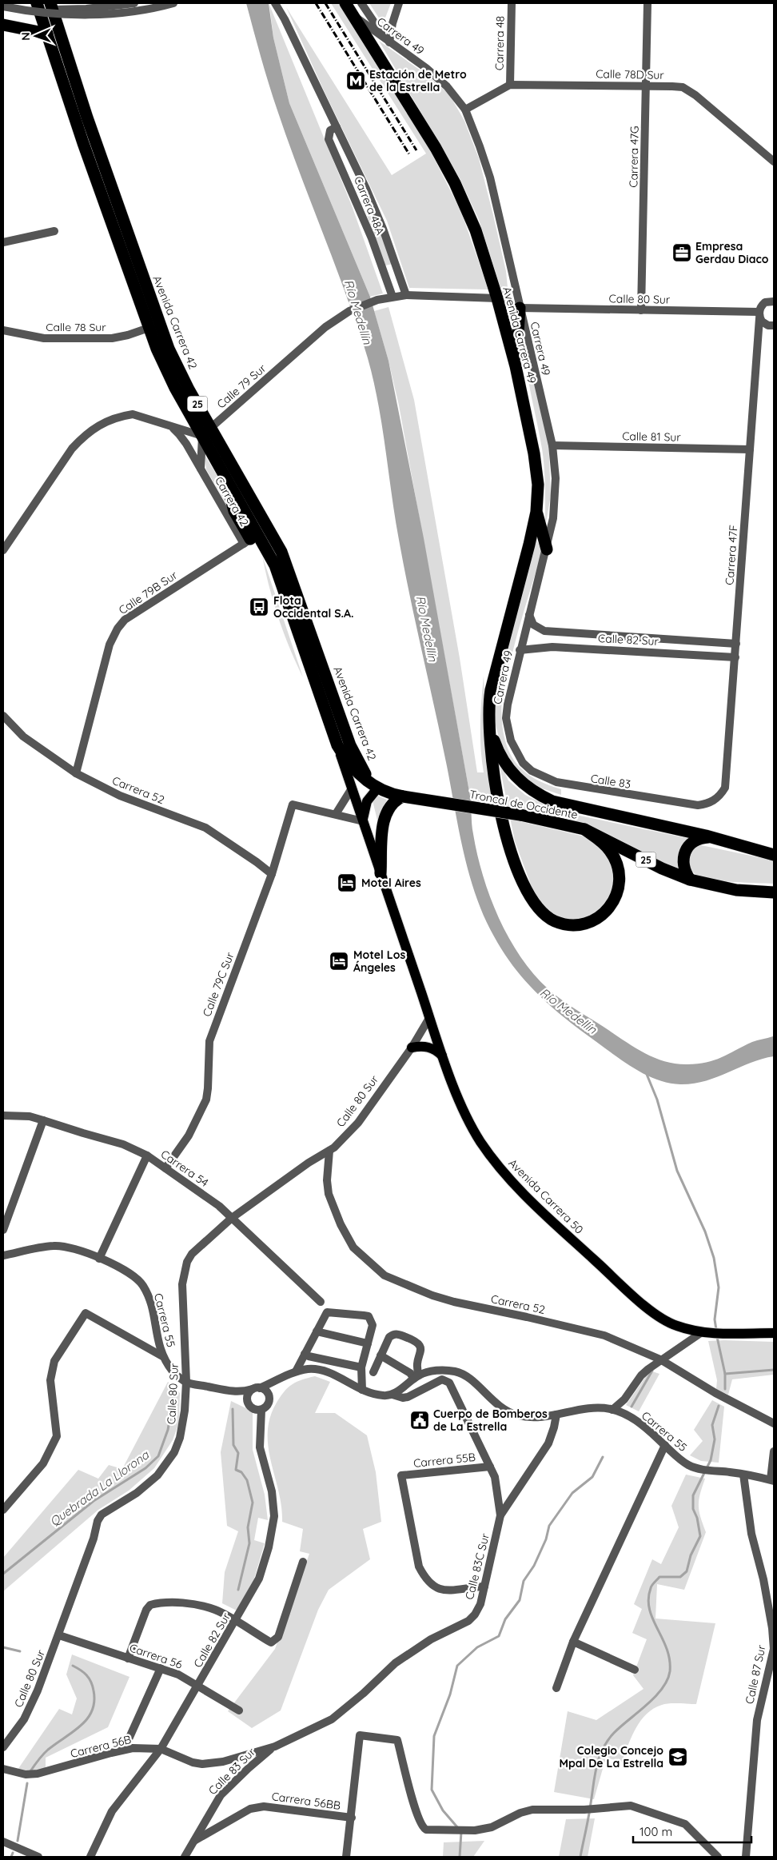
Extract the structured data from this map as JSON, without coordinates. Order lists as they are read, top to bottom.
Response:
{
  "streets": {
    "highway": [
      "Avenida Carrera 42",
      "Avenida Carrera 49",
      "25",
      "Troncal de Occidente"
    ],
    "main road": ["Avenida Carrera 50"],
    "street": [
      "Carrera 49",
      "Carrera 48",
      "Calle 78D Sur",
      "Carrera 47G",
      "Carrera 48A",
      "Calle 80 Sur",
      "Calle 78 Sur",
      "Calle 79 Sur",
      "Calle 81 Sur",
      "Carrera 42",
      "Carrera 47F",
      "Calle 79B Sur",
      "Calle 82 Sur",
      "Calle 83",
      "Carrera 52",
      "Calle 79C Sur",
      "Carrera 54",
      "Carrera 55",
      "Carrera 55B",
      "Calle 83C Sur",
      "Carrera 56",
      "Calle 87 Sur",
      "Carrera 56B",
      "Calle 83 Sur",
      "Carrera 56BB"
    ]
  },
  "crossings": [
    ["Carrera 49", "Calle 78D Sur"],
    ["Carrera 49", "Calle 80 Sur"],
    ["Carrera 49", "Avenida Carrera 49"],
    ["Carrera 49", "Calle 81 Sur"],
    ["Carrera 49", "Calle 82 Sur"],
    ["Carrera 49", "Calle 83"],
    ["Carrera 48", "Calle 78D Sur"],
    ["Calle 78D Sur", "Carrera 47G"],
    ["Carrera 47G", "Calle 80 Sur"],
    ["Carrera 48A", "Calle 79 Sur"],
    ["Calle 80 Sur", "Carrera 47F"],
    ["Calle 80 Sur", "Carrera 52"],
    ["Calle 80 Sur", "Carrera 54"],
    ["Calle 80 Sur", "Avenida Carrera 50"],
    ["Calle 80 Sur", "Carrera 55"],
    ["Calle 80 Sur", "Carrera 56"],
    ["Avenida Carrera 42", "Calle 78 Sur"],
    ["Avenida Carrera 42", "Calle 79 Sur"],
    ["Avenida Carrera 42", "Carrera 42"],
    ["Avenida Carrera 42", "Calle 79B Sur"],
    ["Avenida Carrera 42", "Troncal de Occidente"],
    ["Avenida Carrera 42", "Avenida Carrera 50"],
    ["Avenida Carrera 49", "Calle 79 Sur"],
    ["Avenida Carrera 49", "Troncal de Occidente"],
    ["Calle 79 Sur", "Carrera 42"],
    ["Calle 81 Sur", "Carrera 47F"],
    ["Carrera 42", "Calle 79B Sur"],
    ["Carrera 47F", "Calle 82 Sur"],
    ["Carrera 47F", "Calle 83"],
    ["Calle 79B Sur", "Carrera 52"],
    ["Calle 82 Sur", "Carrera 55"],
    ["Calle 82 Sur", "Carrera 56"],
    ["Calle 82 Sur", "Carrera 56B"],
    ["Carrera 52", "Calle 79C Sur"],
    ["Troncal de Occidente", "Avenida Carrera 50"],
    ["Calle 79C Sur", "Carrera 54"],
    ["Carrera 55", "Calle 83C Sur"],
    ["Carrera 55", "Calle 87 Sur"],
    ["Carrera 55B", "Calle 83C Sur"],
    ["Calle 83C Sur", "Carrera 56B"],
    ["Carrera 56B", "Calle 83 Sur"],
    ["Calle 83 Sur", "Carrera 56BB"]
  ],
  "water": ["Río Medellín", "Quebrada La Llorona"],
  "places": {
    "metro station": ["Estación de Metro de la Estrella"],
    "office": ["Empresa Gerdau Diaco"],
    "bus stop": ["Flota Occidental S.A."],
    "hotel": ["Motel Aires", "Motel Los Ángeles"],
    "public building": ["Cuerpo de Bomberos de La Estrella"],
    "school or university": ["Colegio Concejo Mpal De La Estrella"]
  },
  "scale_bar": "100 m",
  "north": "left"
}
